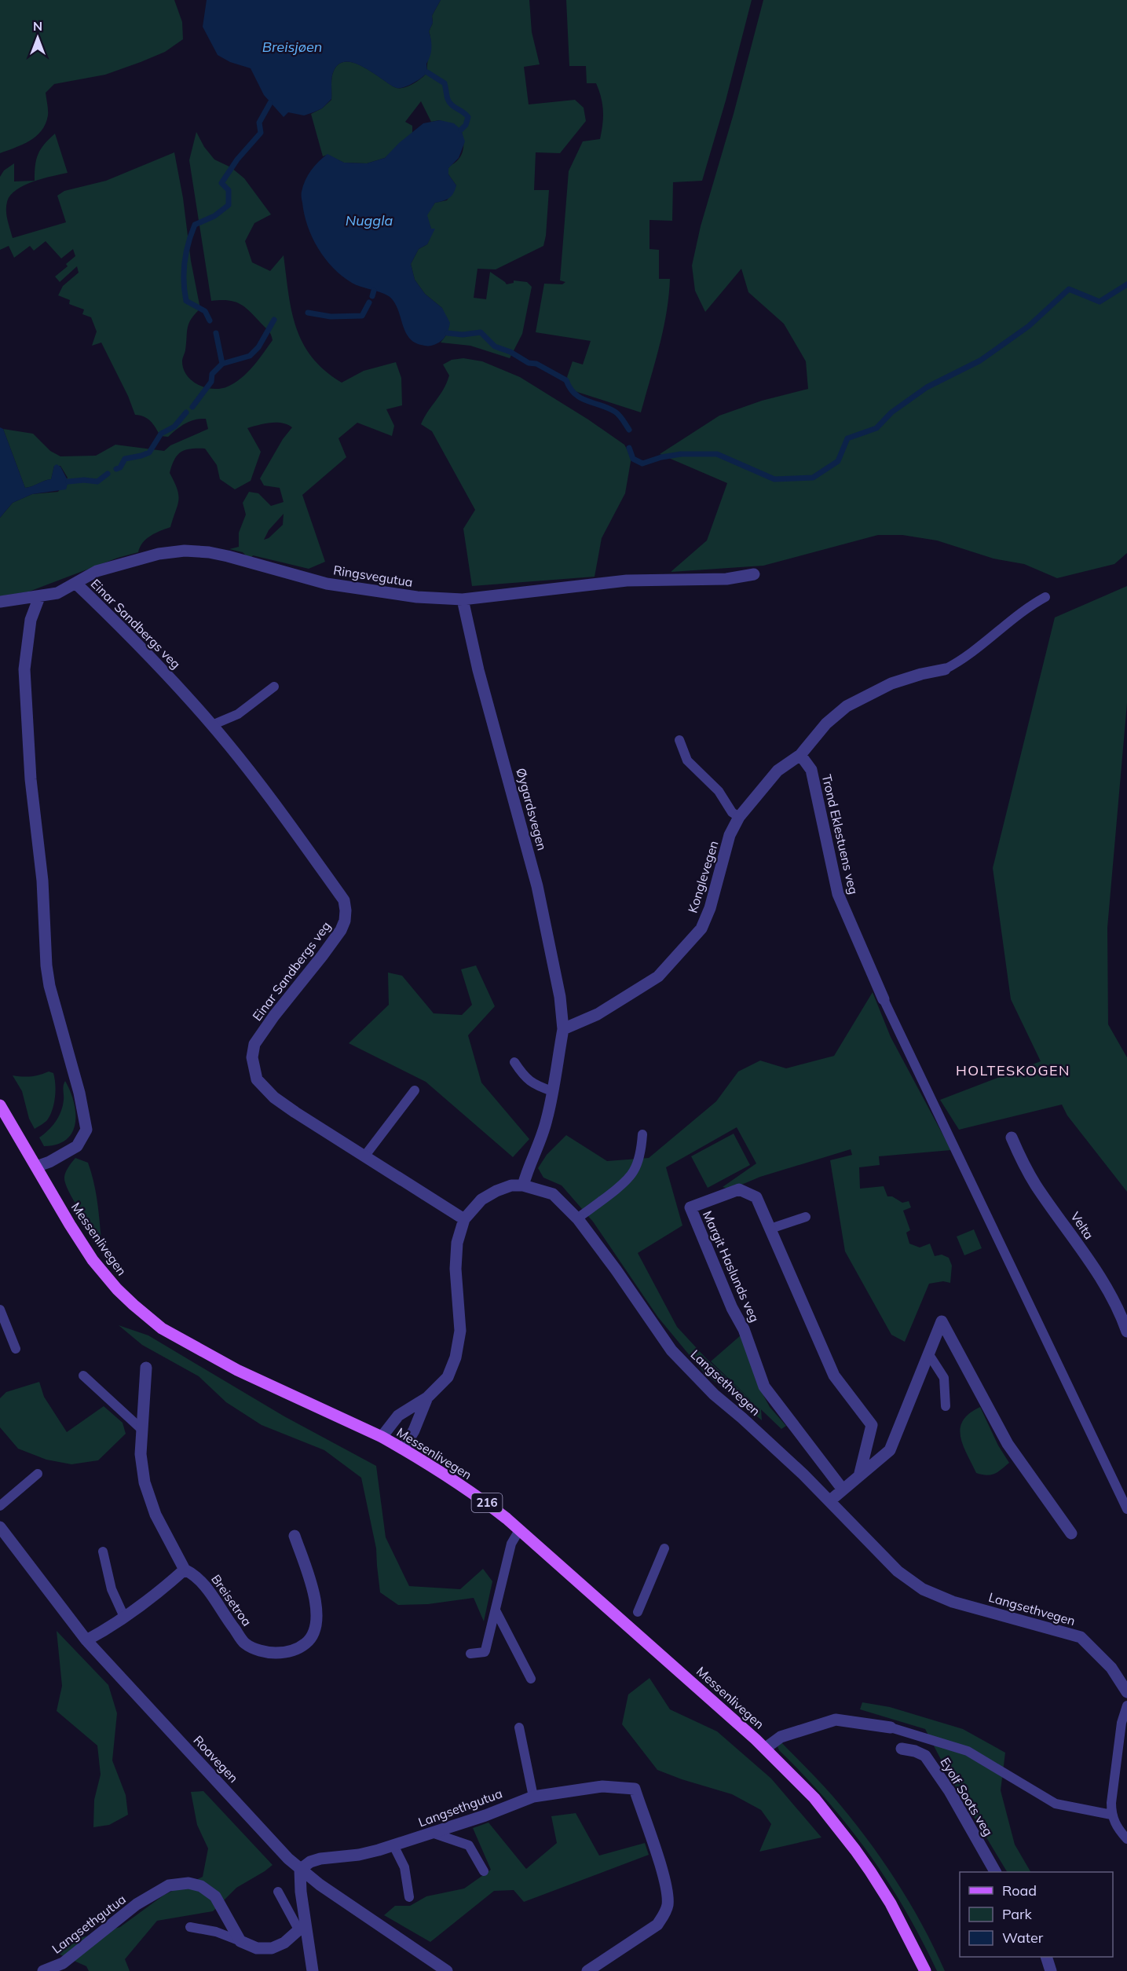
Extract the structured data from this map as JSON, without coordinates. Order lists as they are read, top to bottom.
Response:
{
  "streets": {
    "main road": ["Messenlivegen", "216"],
    "street": [
      "Ringsvegutua",
      "Einar Sandbergs veg",
      "Øygardsvegen",
      "Trond Eklestuens veg",
      "Konglevegen",
      "Velta",
      "Margit Haslunds veg",
      "Langsethvegen",
      "Breisetroa",
      "Roavegen",
      "Eyolf Soots veg",
      "Langsethgutua"
    ]
  },
  "crossings": [
    ["Ringsvegutua", "Einar Sandbergs veg"],
    ["Ringsvegutua", "Øygardsvegen"],
    ["Einar Sandbergs veg", "Langsethvegen"],
    ["Øygardsvegen", "Konglevegen"],
    ["Trond Eklestuens veg", "Konglevegen"],
    ["Messenlivegen", "Langsethvegen"],
    ["Roavegen", "Langsethgutua"]
  ],
  "districts": ["HOLTESKOGEN"],
  "water": ["Breisjøen", "Nuggla"],
  "legend": ["Road", "Park", "Water"],
  "north": "top"
}
